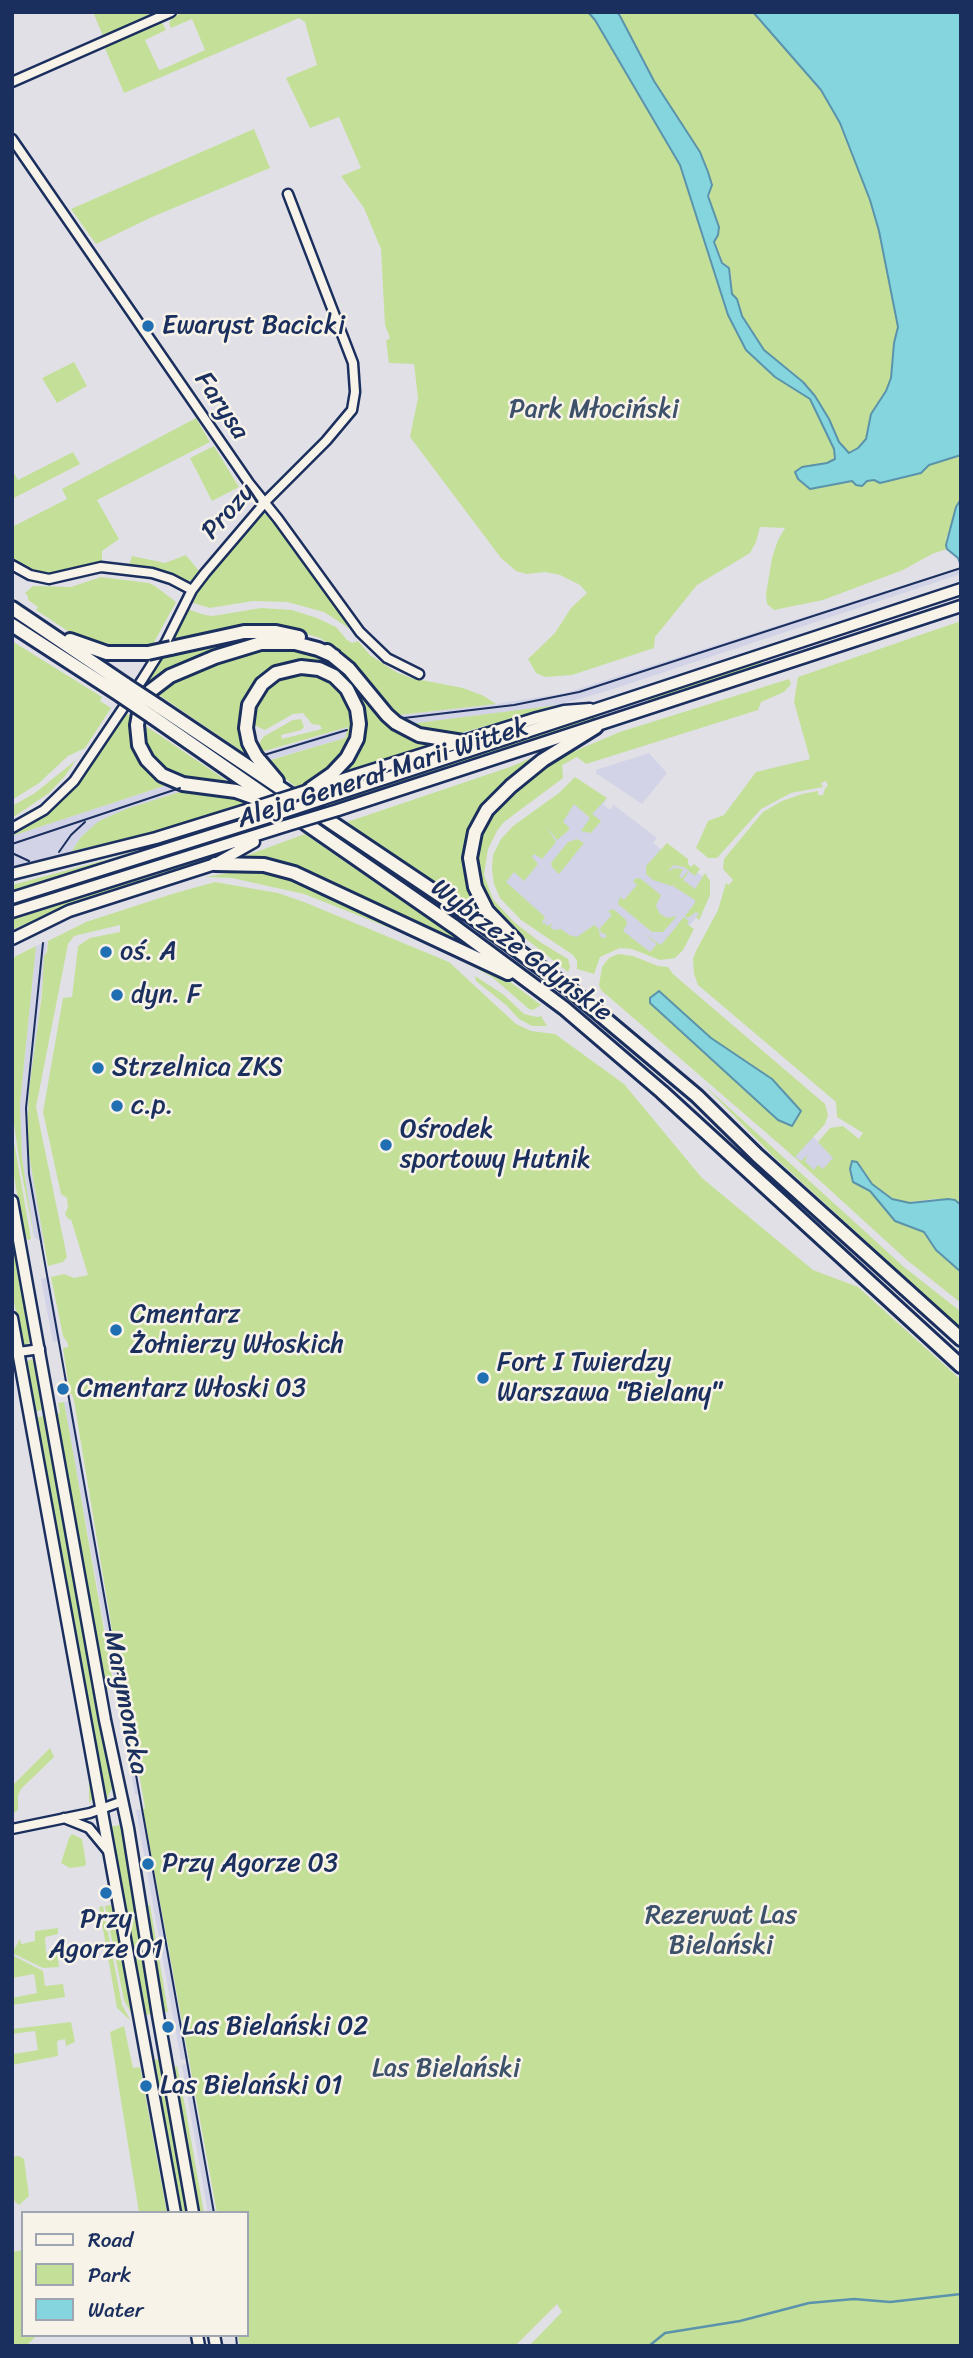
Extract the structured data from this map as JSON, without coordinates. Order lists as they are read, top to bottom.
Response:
{
  "streets": {
    "highway": ["Wybrzeże Gdyńskie"],
    "main road": ["Aleja Generał Marii Wittek", "Marymoncka"],
    "street": ["Farysa", "Prozy"]
  },
  "crossings": [
    ["Farysa", "Prozy"]
  ],
  "parks": ["Park Młociński", "Rezerwat Las Bielański", "Las Bielański"],
  "places": [
    "Ewaryst Bacicki",
    "oś. A",
    "dyn. F",
    "Strzelnica ZKS",
    "c.p.",
    "Ośrodek sportowy Hutnik",
    "Cmentarz Żołnierzy Włoskich",
    "Fort I Twierdzy Warszawa \"Bielany\"",
    "Cmentarz Włoski 03",
    "Przy Agorze 03",
    "Przy Agorze 01",
    "Las Bielański 02",
    "Las Bielański 01"
  ],
  "legend": ["Road", "Park", "Water"]
}
